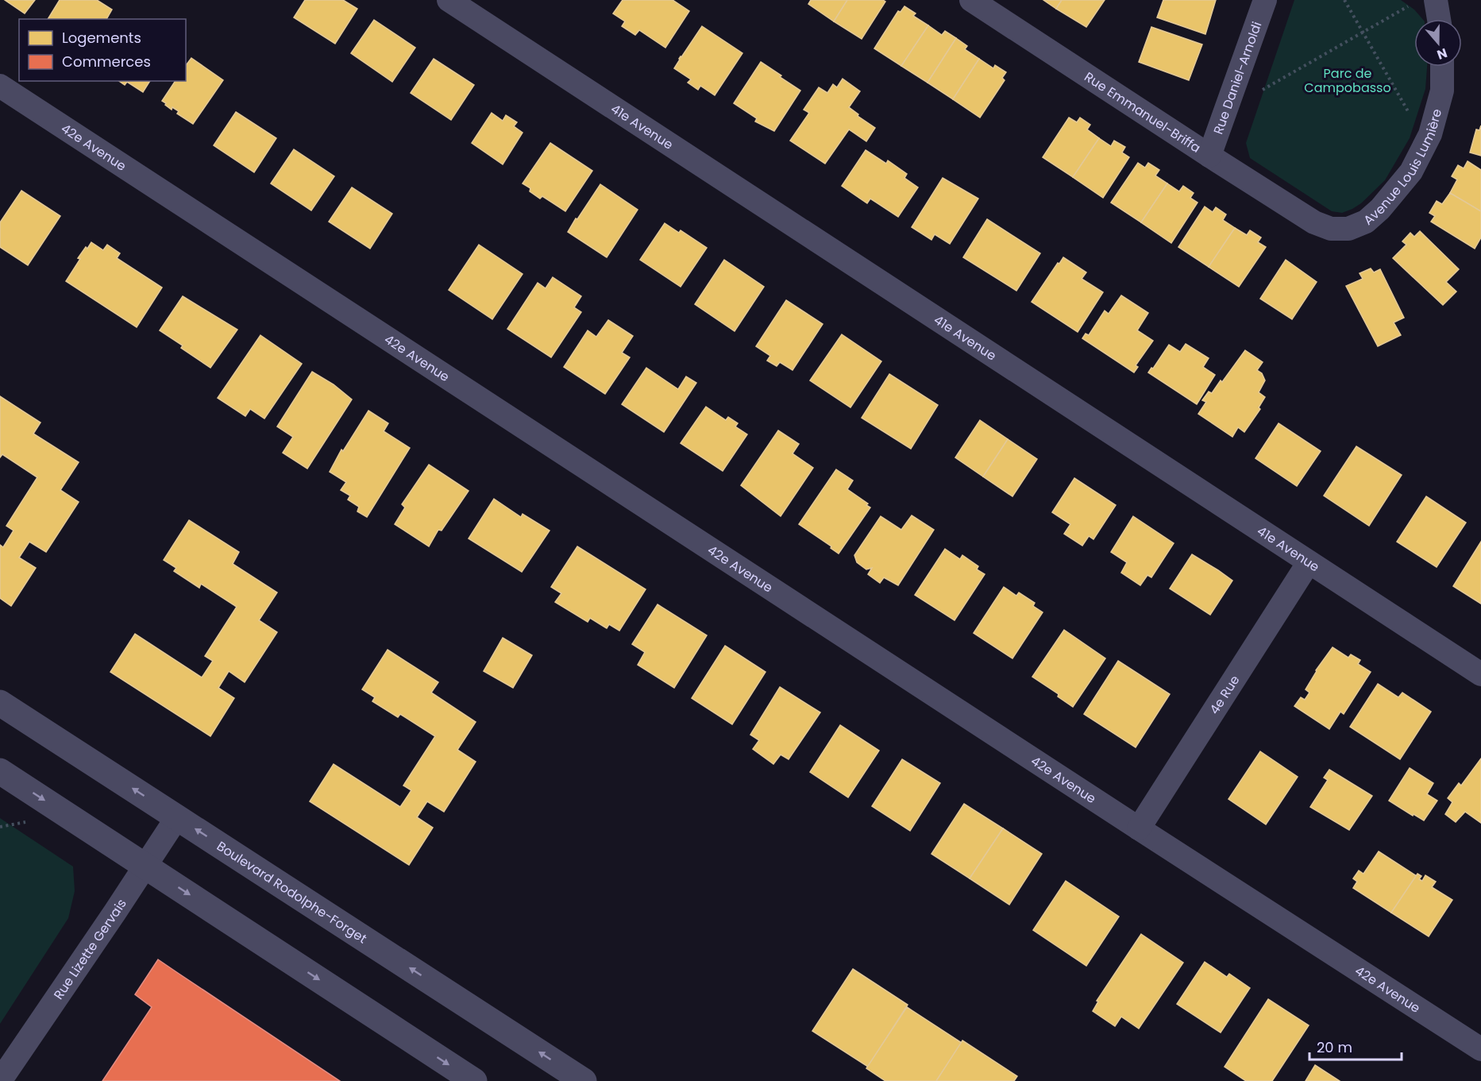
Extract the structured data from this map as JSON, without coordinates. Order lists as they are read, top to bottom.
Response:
{
  "streets": {
    "street": [
      "Rue Daniel-Arnoldi",
      "Rue Emmanuel-Briffa",
      "41e Avenue",
      "42e Avenue",
      "Avenue Louis Lumière",
      "4e Rue",
      "Boulevard Rodolphe-Forget",
      "Rue Lizette Gervais"
    ]
  },
  "crossings": [
    ["Rue Daniel-Arnoldi", "Rue Emmanuel-Briffa"],
    ["Rue Emmanuel-Briffa", "Avenue Louis Lumière"],
    ["41e Avenue", "4e Rue"],
    ["42e Avenue", "4e Rue"],
    ["Boulevard Rodolphe-Forget", "Rue Lizette Gervais"]
  ],
  "parks": ["Parc de Campobasso"],
  "legend": ["Logements", "Commerces"],
  "scale_bar": "20 m",
  "north": "bottom"
}
